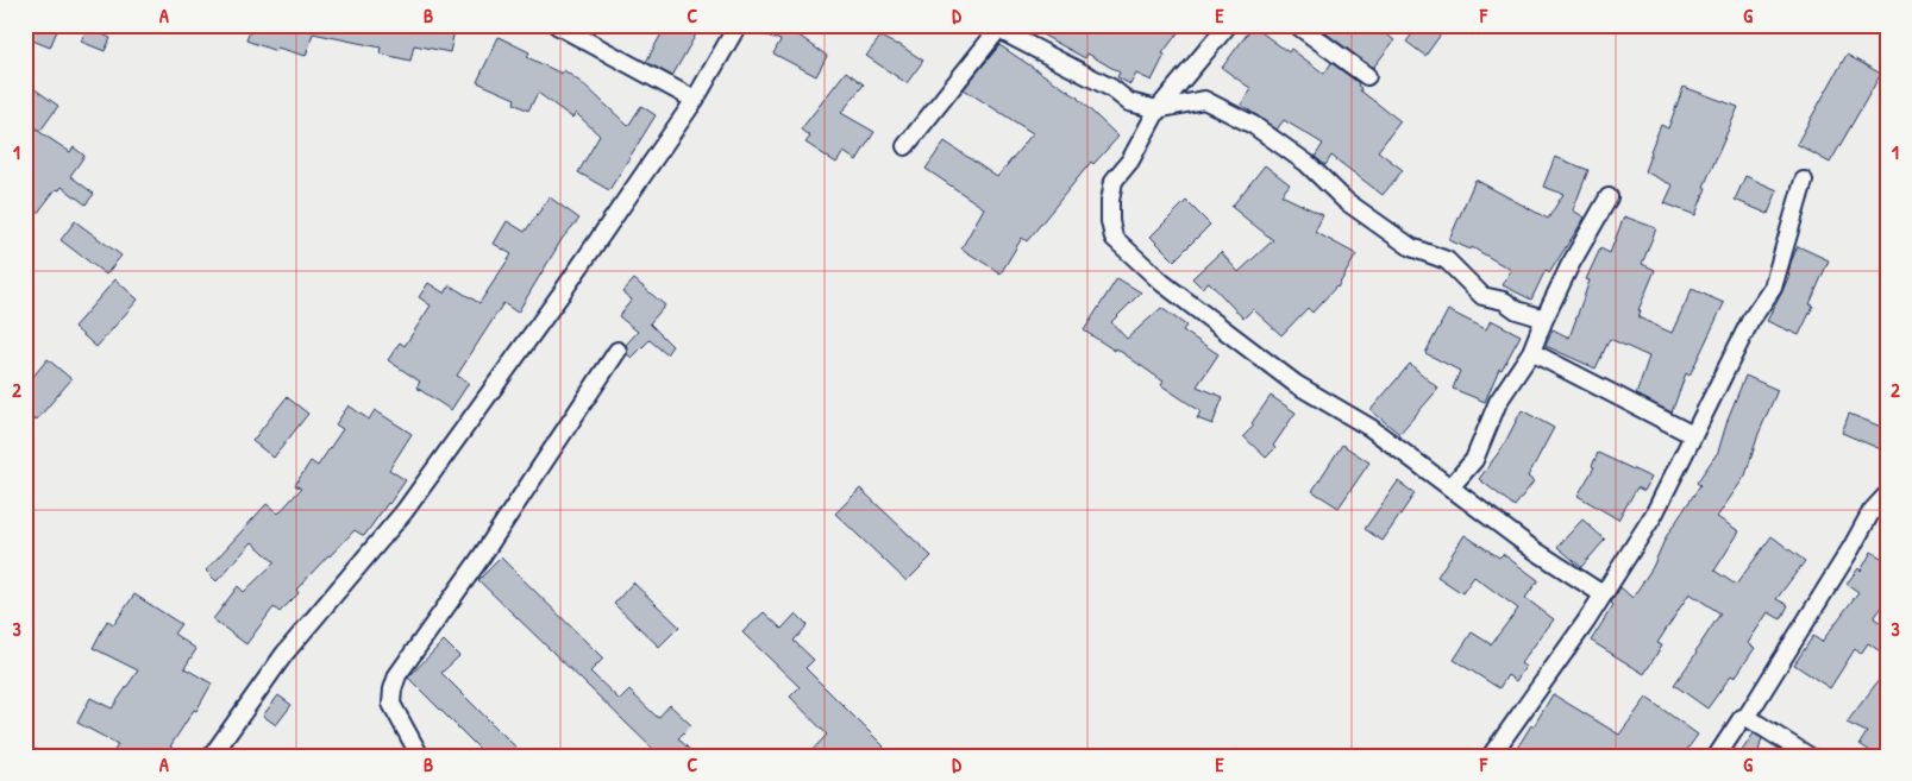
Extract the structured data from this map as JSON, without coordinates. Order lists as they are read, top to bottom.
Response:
{
  "grid": {
    "columns": [
      "A",
      "B",
      "C",
      "D",
      "E",
      "F",
      "G"
    ],
    "rows": ["1", "2", "3"]
  }
}
